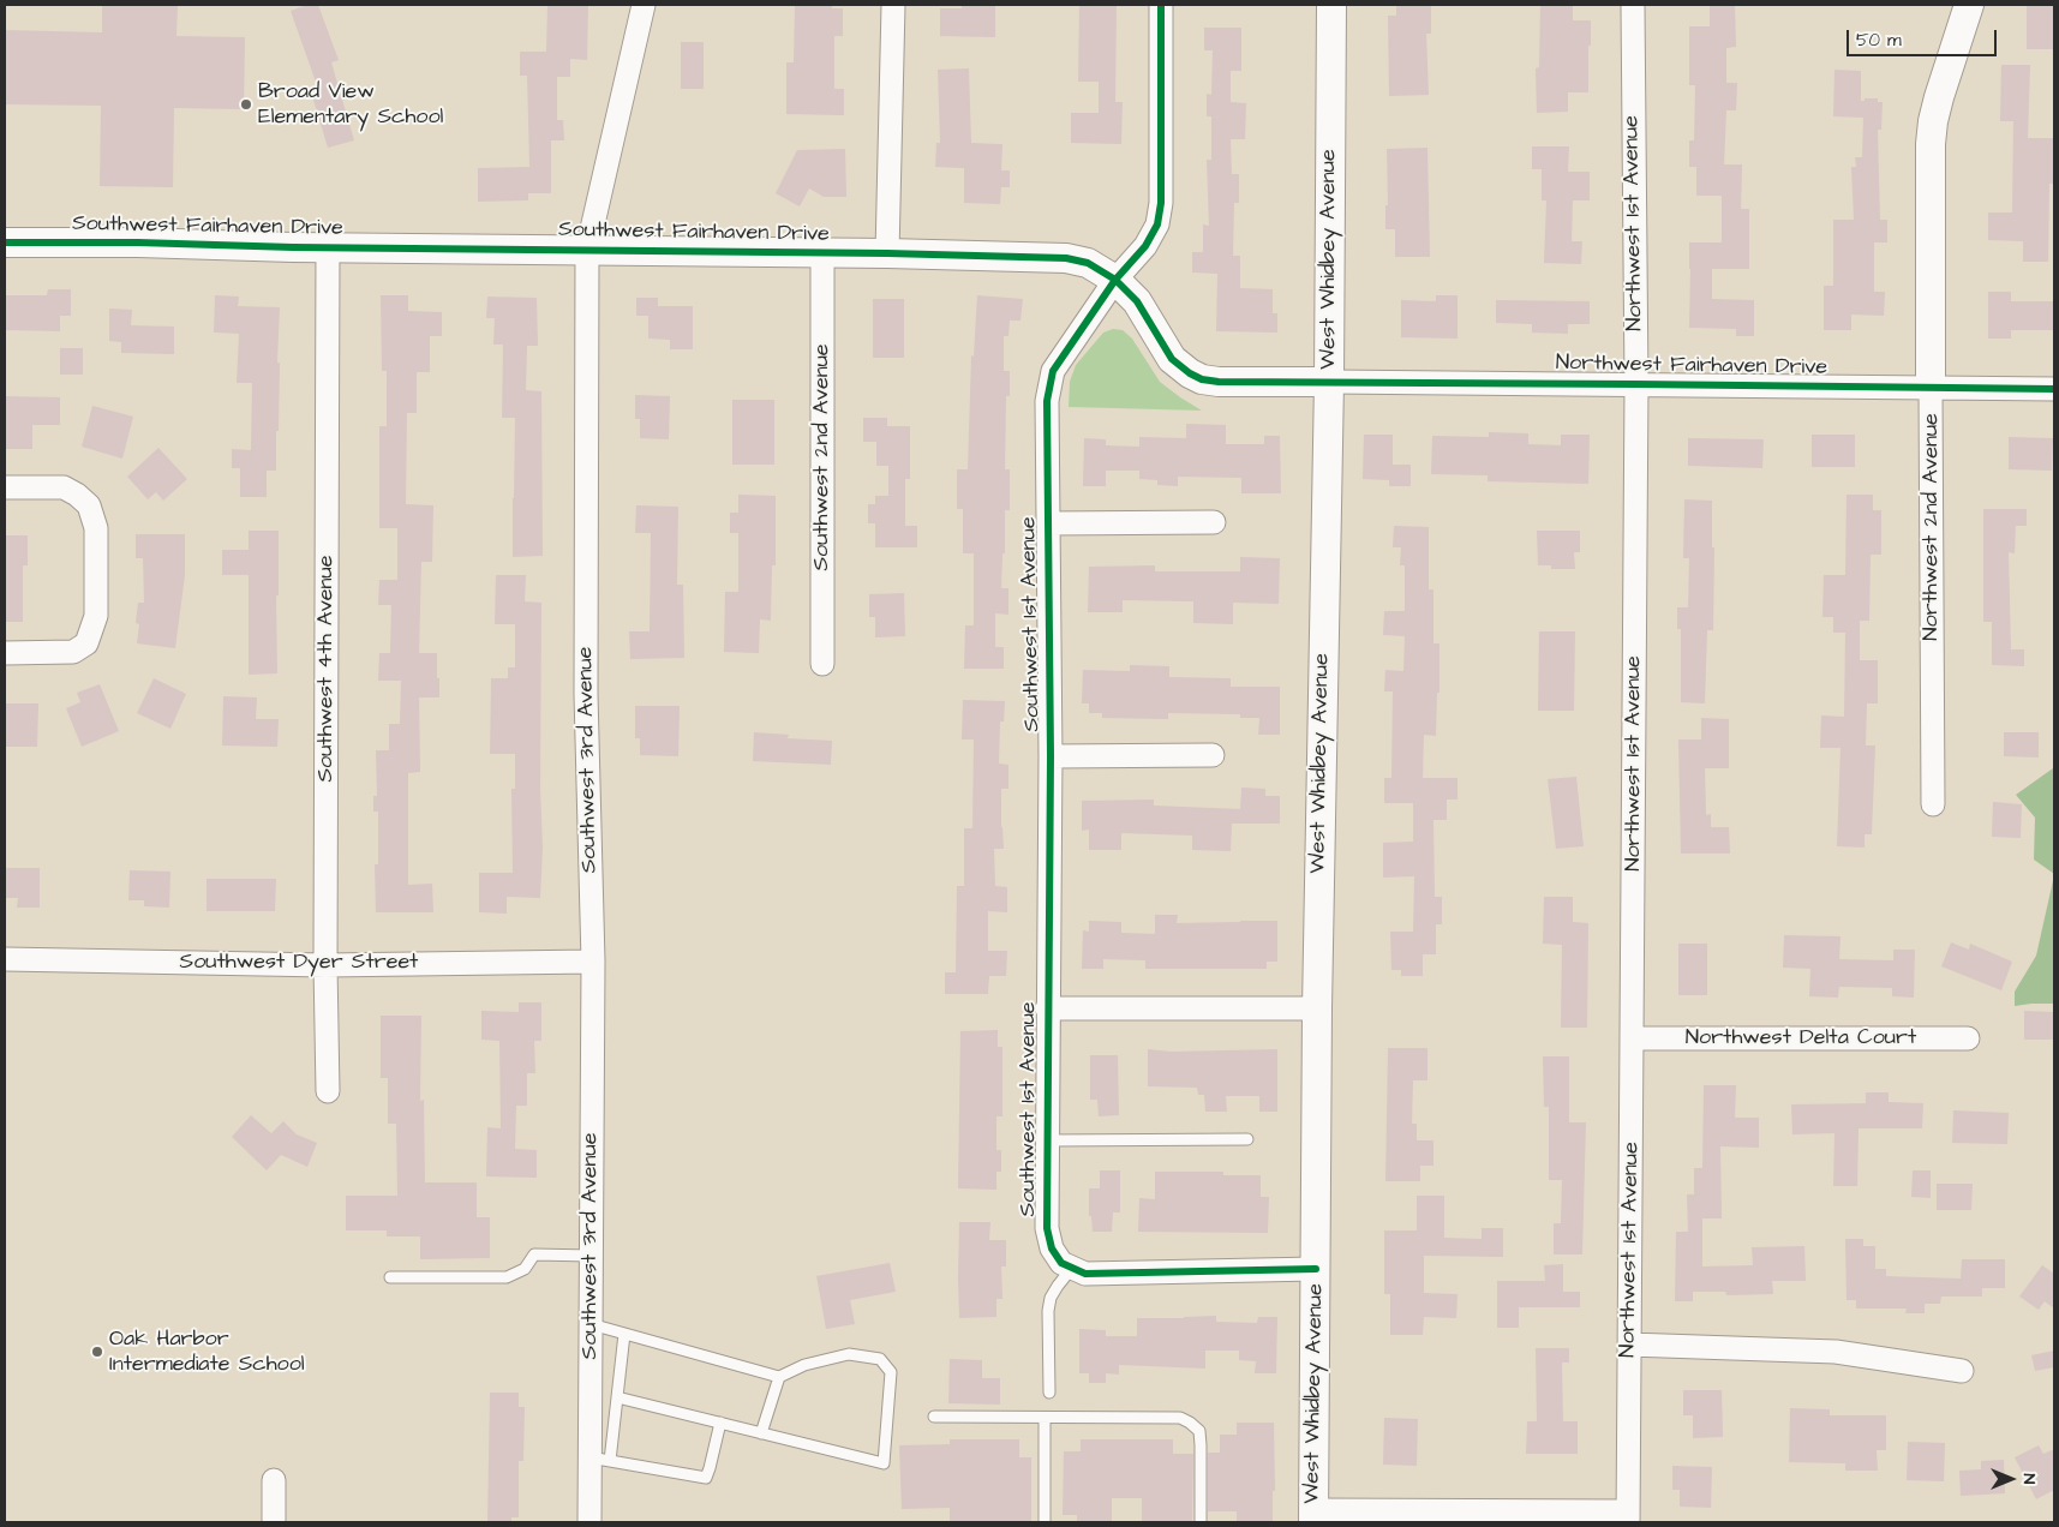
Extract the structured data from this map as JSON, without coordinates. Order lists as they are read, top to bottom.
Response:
{
  "streets": {
    "street": [
      "Northwest 1st Avenue",
      "Southwest Fairhaven Drive",
      "West Whidbey Avenue",
      "Northwest Fairhaven Drive",
      "Southwest 2nd Avenue",
      "Northwest 2nd Avenue",
      "Southwest 1st Avenue",
      "Southwest 4th Avenue",
      "Southwest 3rd Avenue",
      "Southwest Dyer Street",
      "Northwest Delta Court"
    ]
  },
  "crossings": [
    ["Northwest 1st Avenue", "Northwest Fairhaven Drive"],
    ["Northwest 1st Avenue", "Northwest Delta Court"],
    ["Southwest Fairhaven Drive", "West Whidbey Avenue"],
    ["Southwest Fairhaven Drive", "Northwest Fairhaven Drive"],
    ["Southwest Fairhaven Drive", "Southwest 2nd Avenue"],
    ["Southwest Fairhaven Drive", "Southwest 1st Avenue"],
    ["Southwest Fairhaven Drive", "Southwest 4th Avenue"],
    ["Southwest Fairhaven Drive", "Southwest 3rd Avenue"],
    ["West Whidbey Avenue", "Northwest Fairhaven Drive"],
    ["Northwest Fairhaven Drive", "Northwest 2nd Avenue"],
    ["Southwest 4th Avenue", "Southwest Dyer Street"],
    ["Southwest 3rd Avenue", "Southwest Dyer Street"]
  ],
  "places": ["Broad View Elementary School", "Oak Harbor Intermediate School"],
  "scale_bar": "50 m",
  "north": "right"
}
